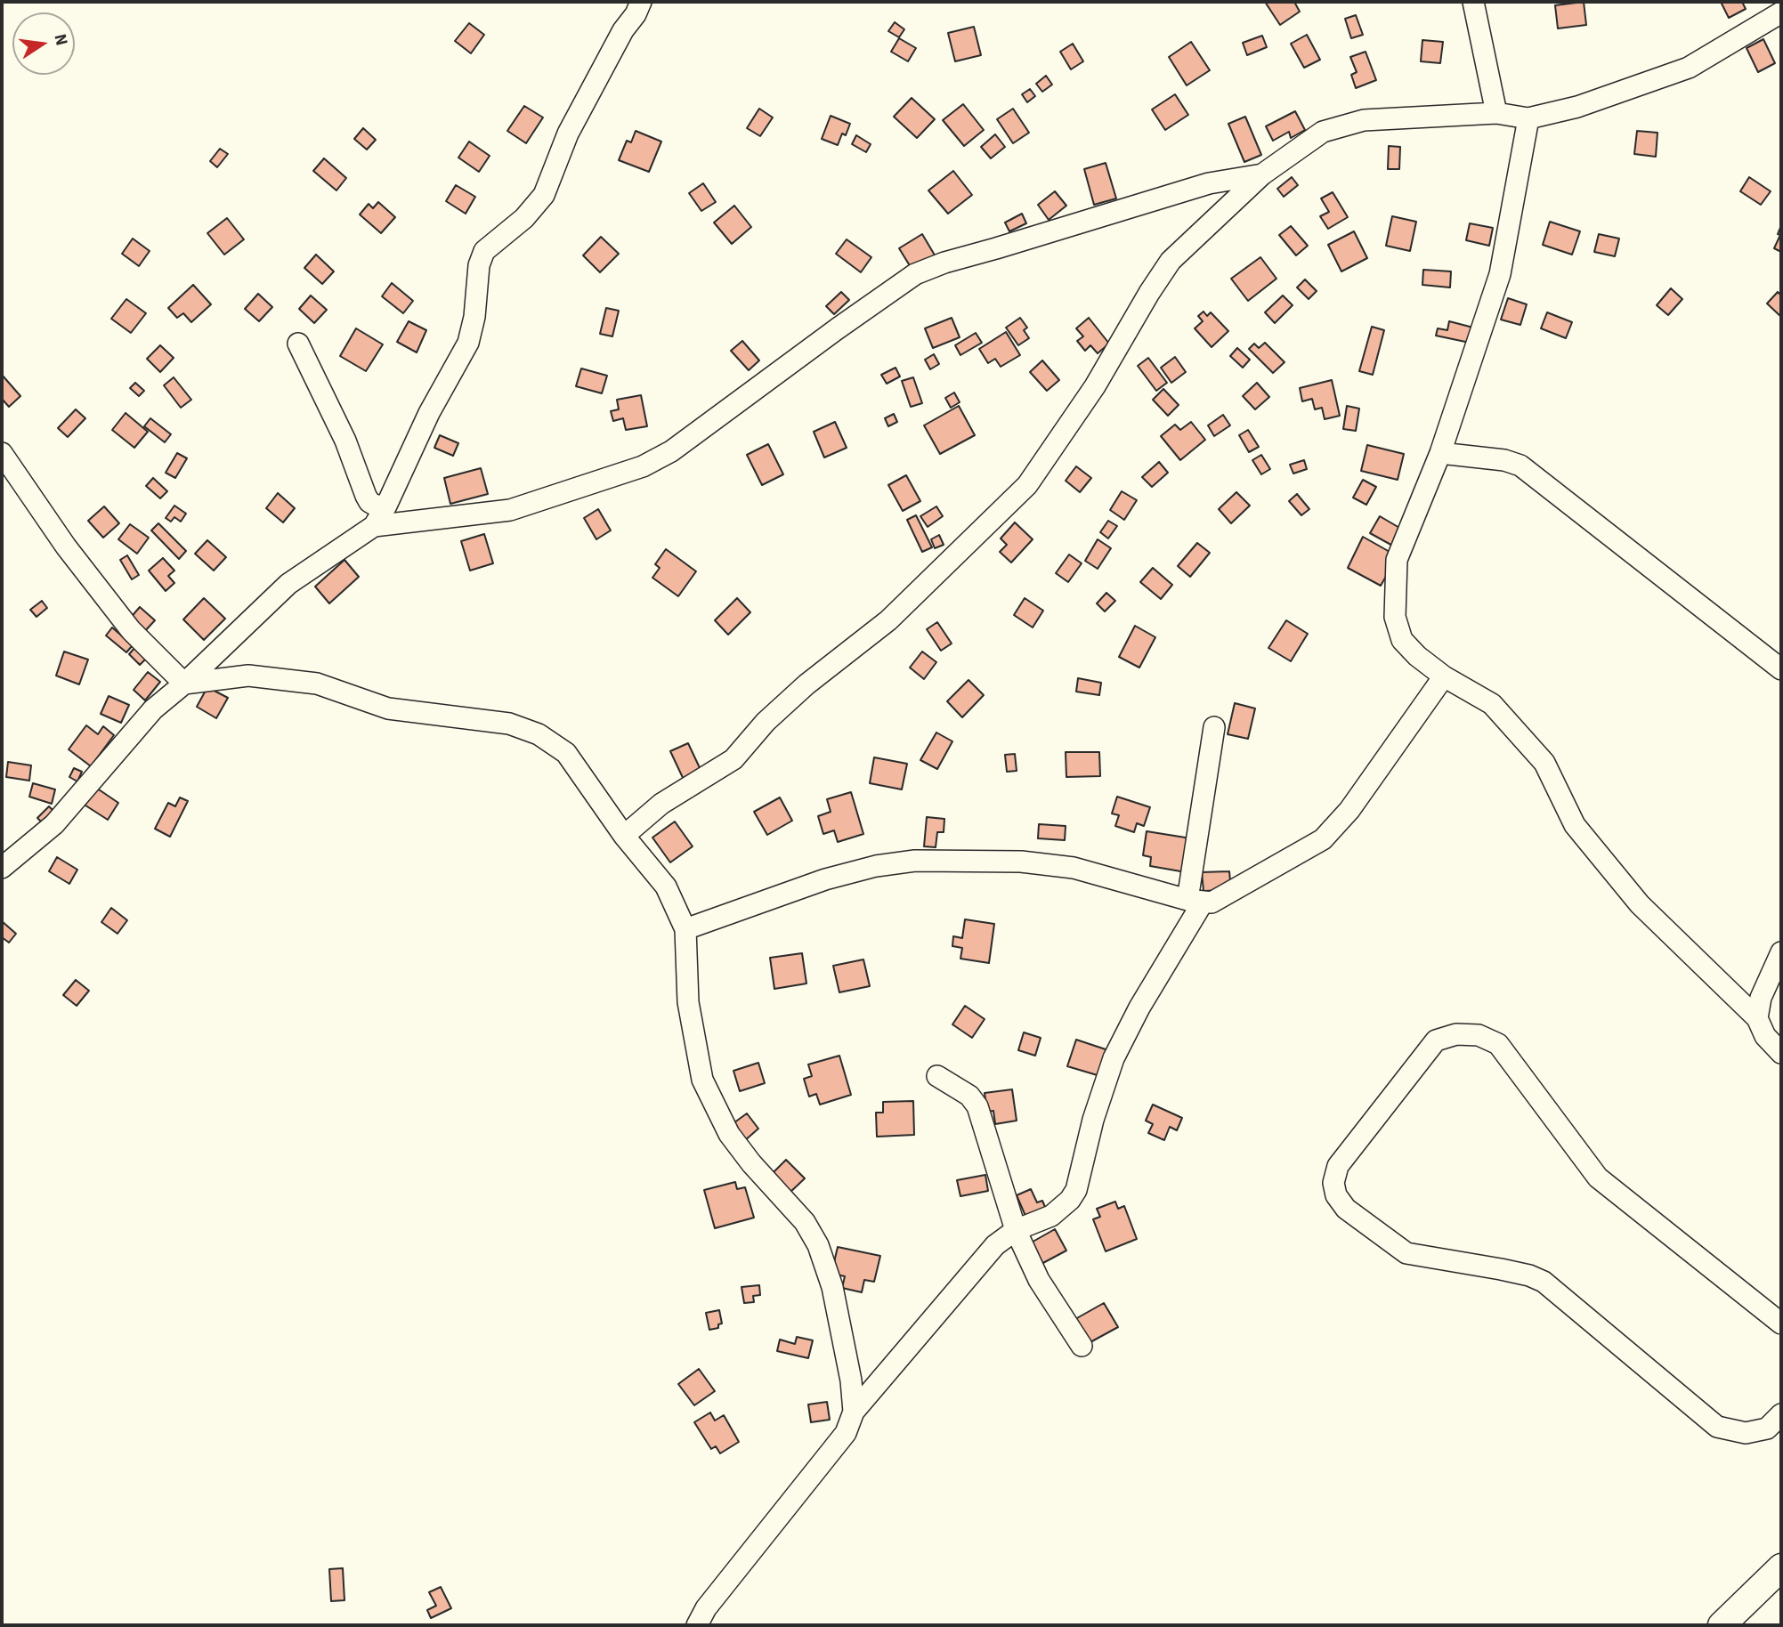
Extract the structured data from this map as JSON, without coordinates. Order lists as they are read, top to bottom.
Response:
{
  "north": "right"
}
